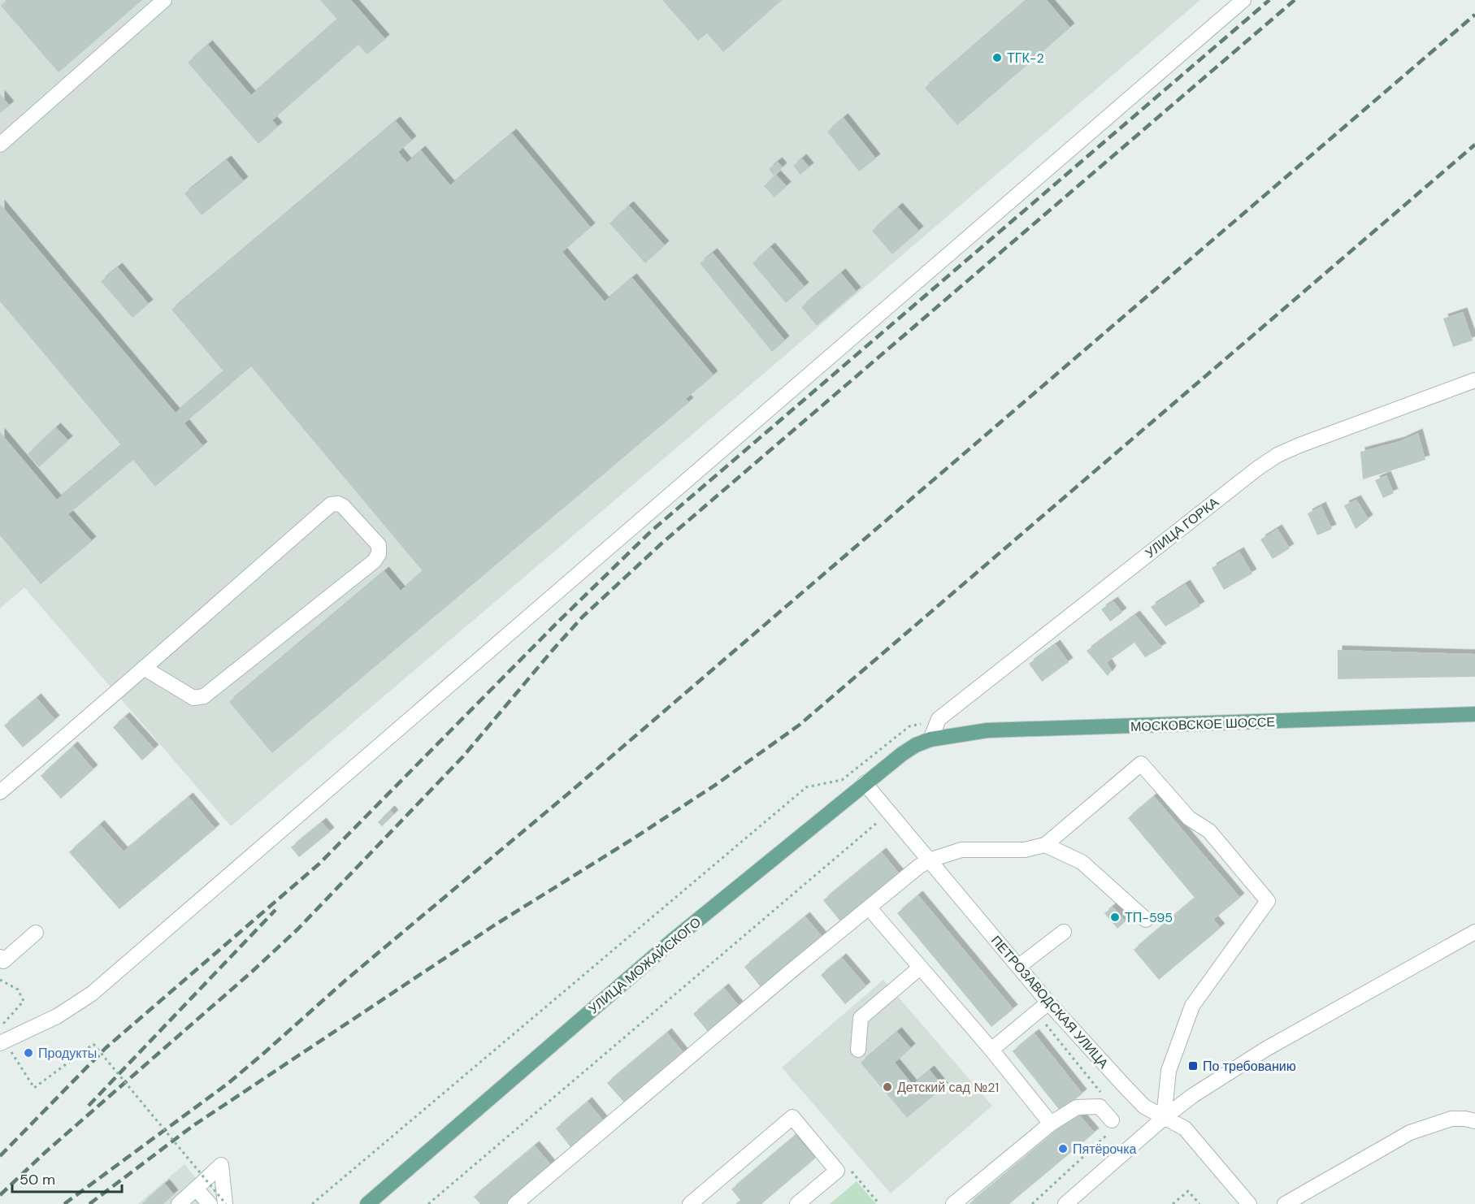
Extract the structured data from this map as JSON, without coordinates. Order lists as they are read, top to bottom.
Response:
{
  "streets": {
    "main road": ["МОСКОВСКОЕ ШОССЕ", "УЛИЦА МОЖАЙСКОГО"],
    "street": ["УЛИЦА ГОРКА", "ПЕТРОЗАВОДСКАЯ УЛИЦА"]
  },
  "crossings": [
    ["МОСКОВСКОЕ ШОССЕ", "УЛИЦА МОЖАЙСКОГО"],
    ["УЛИЦА МОЖАЙСКОГО", "ПЕТРОЗАВОДСКАЯ УЛИЦА"]
  ],
  "places": {
    "other": [
      "ТГК-2",
      "ТП-595",
      "Продукты",
      "Детский сад №21",
      "Пятёрочка"
    ],
    "transit": ["По требованию"]
  },
  "scale_bar": "50 m"
}
